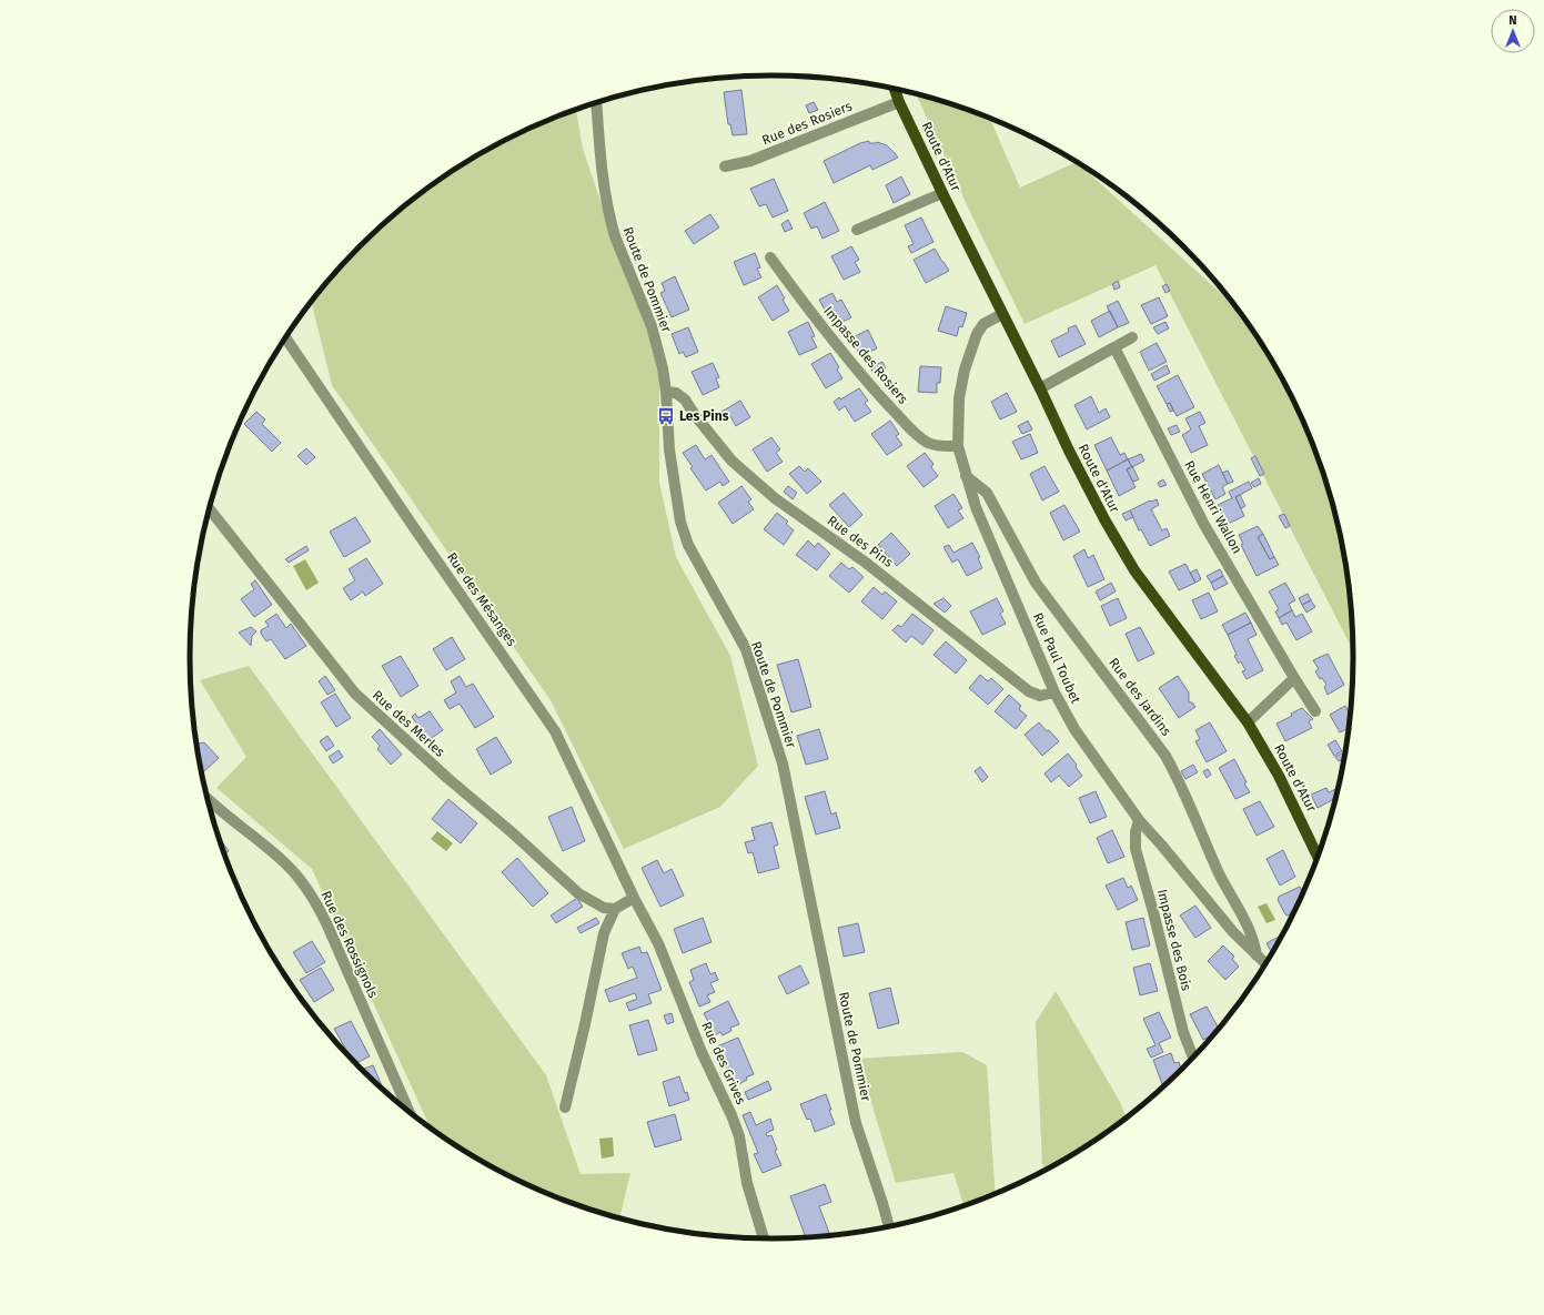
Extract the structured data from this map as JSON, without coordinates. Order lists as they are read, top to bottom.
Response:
{
  "streets": {
    "main road": ["Route d'Atur"],
    "street": [
      "Rue des Rosiers",
      "Route de Pommier",
      "Impasse des Rosiers",
      "Rue Henri Wallon",
      "Rue des Pins",
      "Rue des Mésanges",
      "Rue Paul Toubet",
      "Rue des Jardins",
      "Rue des Merles",
      "Impasse des Bois",
      "Rue des Rossignols",
      "Rue des Grives"
    ]
  },
  "crossings": [
    ["Rue des Rosiers", "Route d'Atur"],
    ["Route d'Atur", "Rue Paul Toubet"],
    ["Route de Pommier", "Rue des Pins"],
    ["Impasse des Rosiers", "Rue Paul Toubet"],
    ["Rue des Pins", "Rue Paul Toubet"],
    ["Rue des Mésanges", "Rue des Grives"],
    ["Rue Paul Toubet", "Rue des Jardins"],
    ["Rue Paul Toubet", "Impasse des Bois"]
  ],
  "places": {
    "bus stop": ["Les Pins"]
  },
  "north": "top"
}
